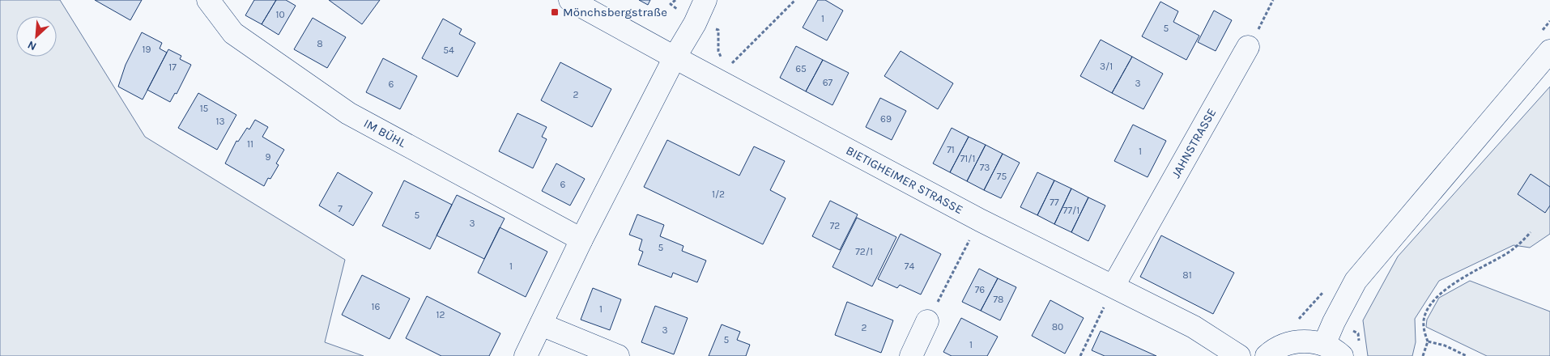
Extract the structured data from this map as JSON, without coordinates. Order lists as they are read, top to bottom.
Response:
{
  "streets": {
    "street": ["IM BÜHL", "JAHNSTRASSE", "BIETIGHEIMER STRASSE"]
  },
  "crossings": [
    ["JAHNSTRASSE", "BIETIGHEIMER STRASSE"]
  ],
  "places": {
    "transit": ["Mönchsbergstraße"]
  },
  "house_numbers": [
    "10",
    "1",
    "5",
    "8",
    "19",
    "54",
    "3/1",
    "17",
    "65",
    "67",
    "3",
    "6",
    "2",
    "15",
    "69",
    "13",
    "11",
    "71",
    "1",
    "9",
    "71/1",
    "73",
    "75",
    "6",
    "1/2",
    "77",
    "7",
    "77/1",
    "5",
    "3",
    "72",
    "5",
    "72/1",
    "1",
    "74",
    "81",
    "76",
    "78",
    "16",
    "1",
    "12",
    "80",
    "2",
    "3",
    "5",
    "1"
  ],
  "north": "bottom left"
}
